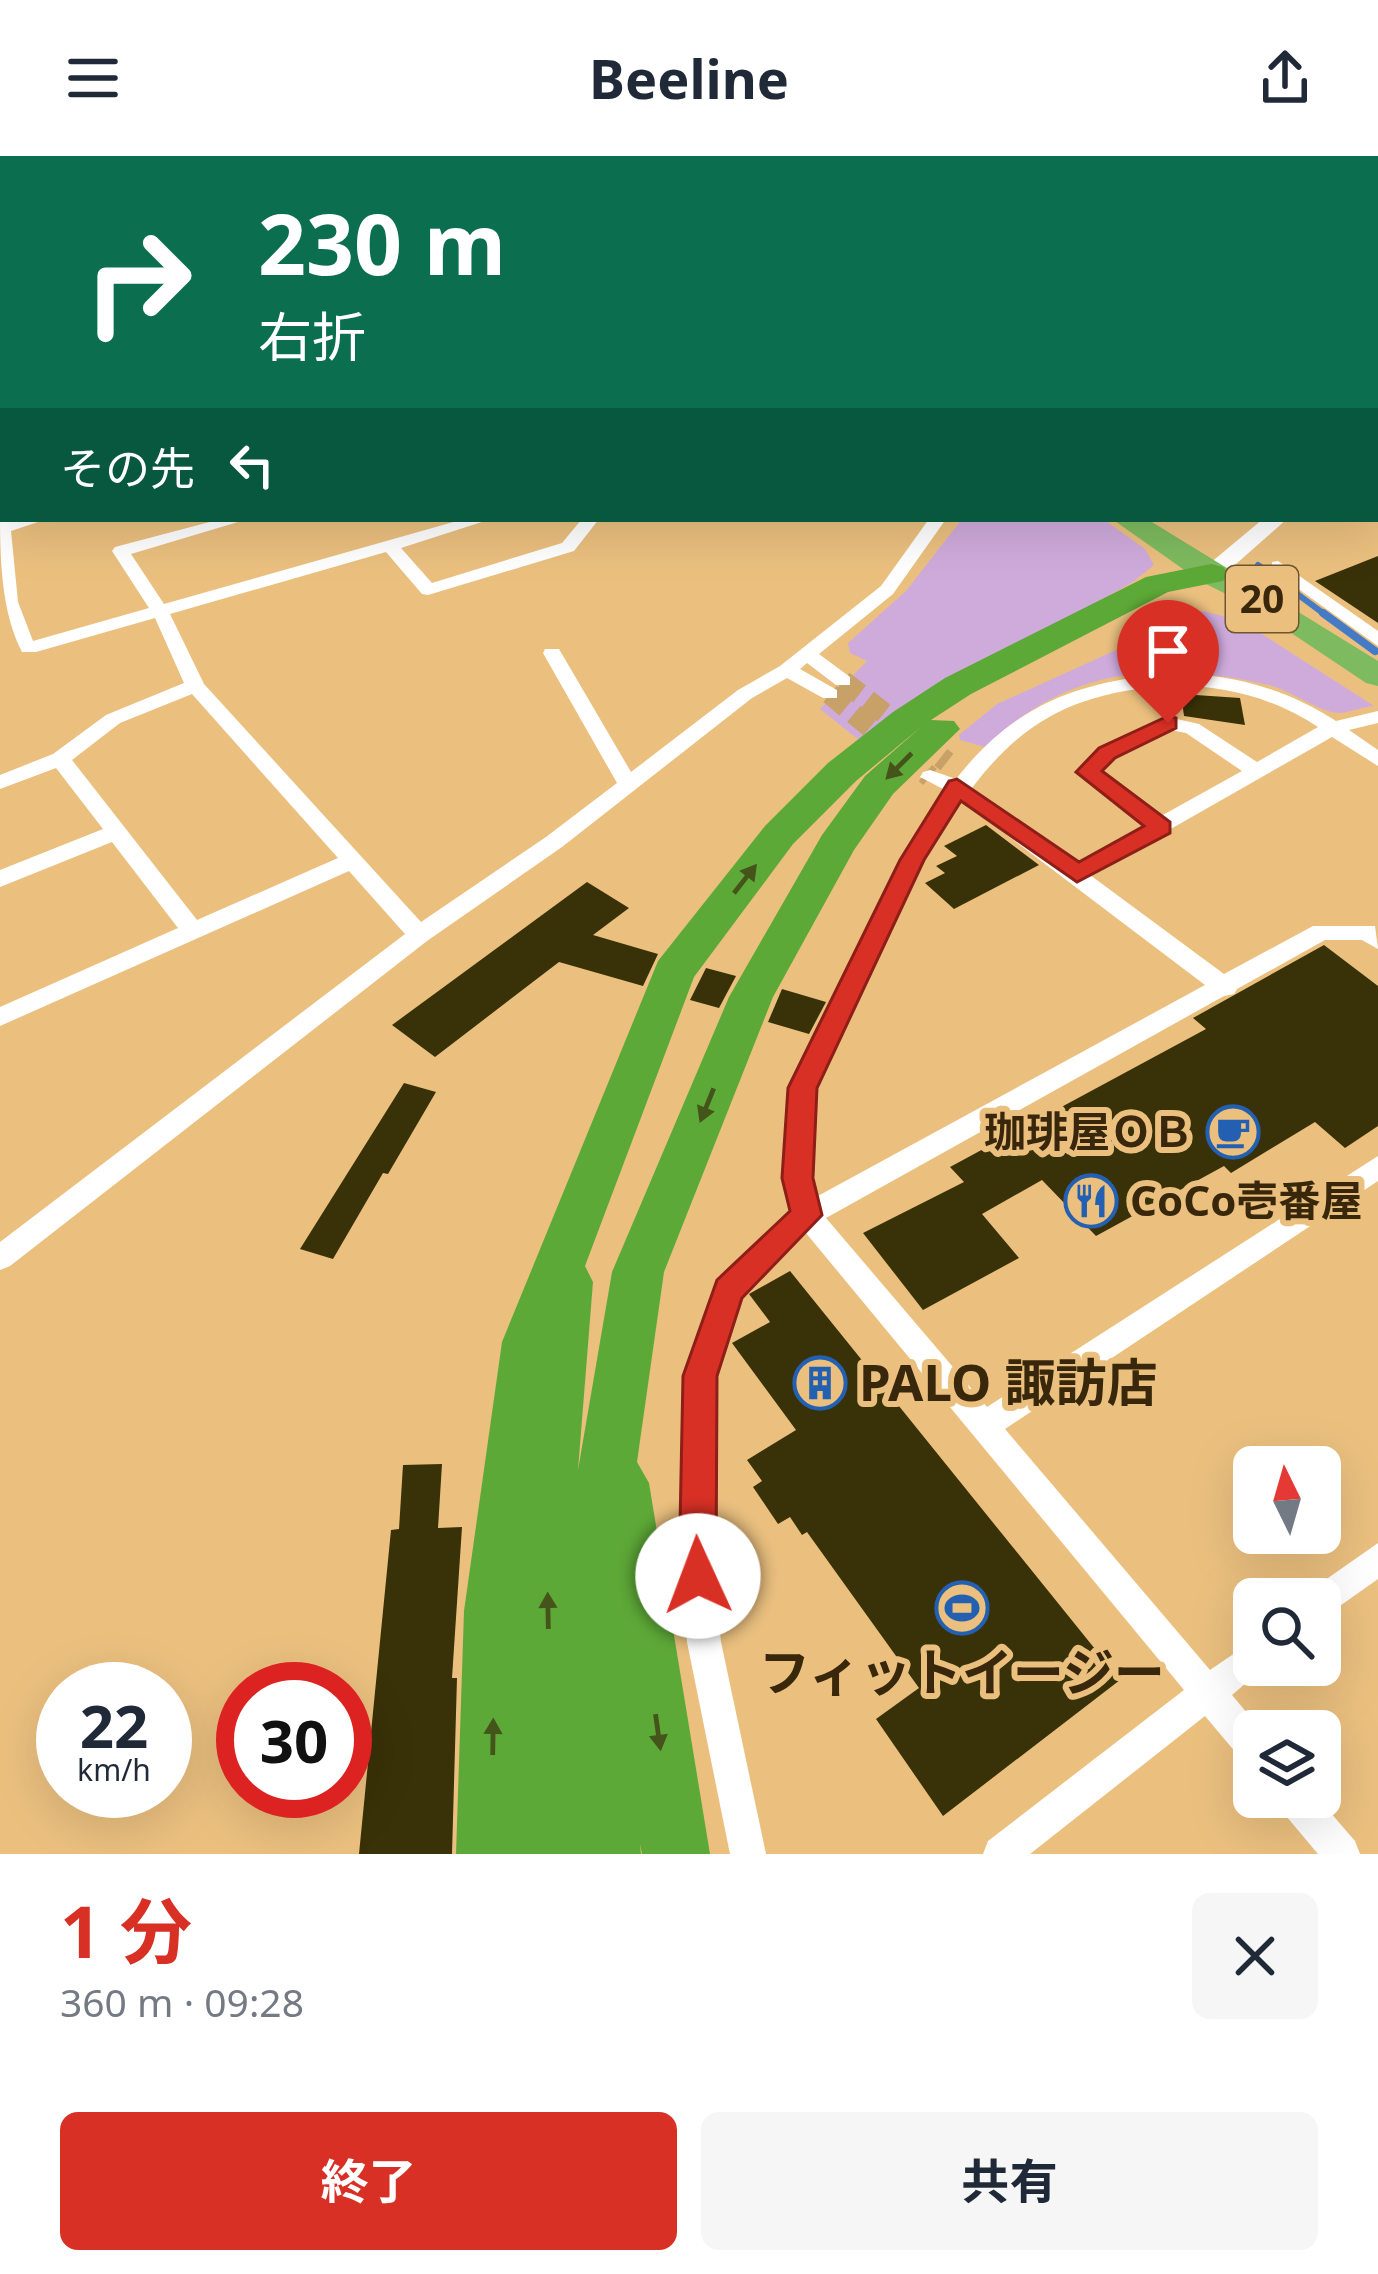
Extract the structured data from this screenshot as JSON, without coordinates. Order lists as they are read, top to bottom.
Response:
{
  "streets": {
    "highway": ["20"]
  },
  "places": {
    "cafe": ["珈琲屋ＯＢ"],
    "restaurant": ["CoCo壱番屋"],
    "building": ["PALO 諏訪店"],
    "sports": ["フィットイージー"]
  },
  "north": "top",
  "page": {
    "header": "Beeline",
    "turn": ["230 m", "右折"],
    "then": "その先",
    "speed": "22 km/h",
    "limit": "30",
    "heading": ["1 分", "360 m · 09:28"],
    "buttons": ["終了", "共有"]
  }
}
